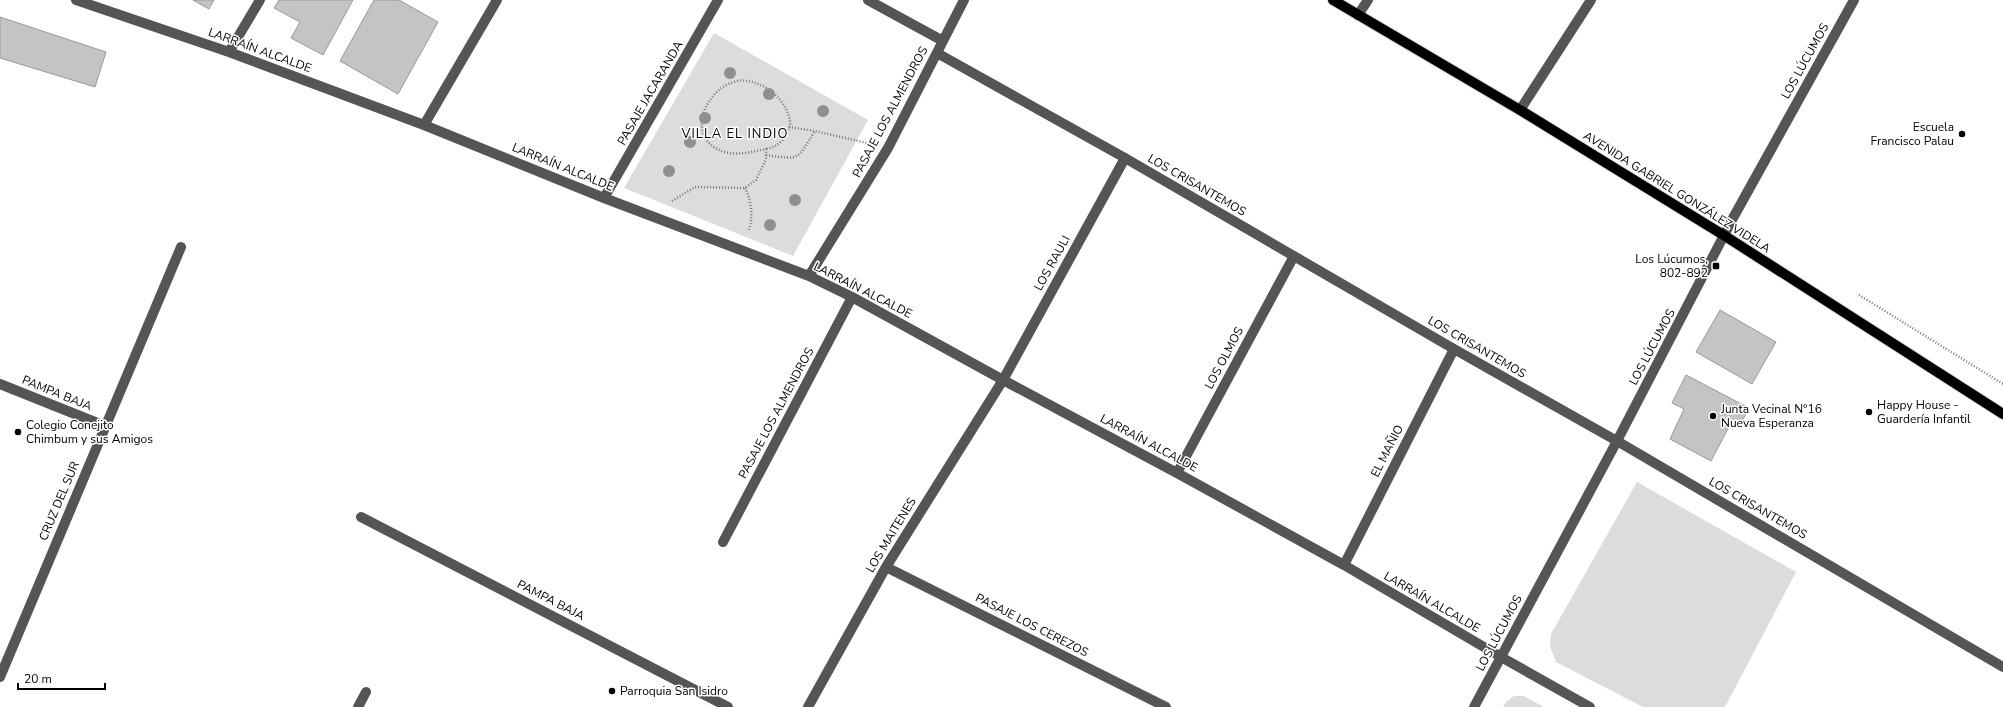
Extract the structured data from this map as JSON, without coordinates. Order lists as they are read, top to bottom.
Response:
{
  "streets": {
    "main road": ["AVENIDA GABRIEL GONZÁLEZ VIDELA"],
    "street": [
      "LARRAÍN ALCALDE",
      "LOS LÚCUMOS",
      "PASAJE JACARANDA",
      "PASAJE LOS ALMENDROS",
      "LOS CRISANTEMOS",
      "LOS RAULI",
      "LOS OLMOS",
      "PAMPA BAJA",
      "EL MAÑIO",
      "CRUZ DEL SUR",
      "LOS MAITENES",
      "PASAJE LOS CEREZOS"
    ]
  },
  "crossings": [
    ["LARRAÍN ALCALDE", "LOS LÚCUMOS"],
    ["LARRAÍN ALCALDE", "PASAJE JACARANDA"],
    ["LARRAÍN ALCALDE", "PASAJE LOS ALMENDROS"],
    ["LARRAÍN ALCALDE", "LOS RAULI"],
    ["LARRAÍN ALCALDE", "LOS OLMOS"],
    ["LARRAÍN ALCALDE", "EL MAÑIO"],
    ["LARRAÍN ALCALDE", "LOS MAITENES"],
    ["LOS LÚCUMOS", "LOS CRISANTEMOS"],
    ["LOS LÚCUMOS", "AVENIDA GABRIEL GONZÁLEZ VIDELA"],
    ["PASAJE LOS ALMENDROS", "LOS CRISANTEMOS"],
    ["LOS CRISANTEMOS", "LOS RAULI"],
    ["LOS CRISANTEMOS", "LOS OLMOS"],
    ["LOS CRISANTEMOS", "EL MAÑIO"],
    ["LOS RAULI", "LOS MAITENES"],
    ["PAMPA BAJA", "CRUZ DEL SUR"],
    ["LOS MAITENES", "PASAJE LOS CEREZOS"]
  ],
  "districts": ["VILLA EL INDIO"],
  "places": {
    "other": [
      "Escuela Francisco Palau",
      "Happy House - Guardería Infantil",
      "Junta Vecinal N°16 Nueva Esperanza",
      "Colegio Conejito Chimbum y sus Amigos",
      "Parroquia San Isidro"
    ],
    "transit": ["Los Lúcumos, 802-892"]
  },
  "scale_bar": "20 m"
}
